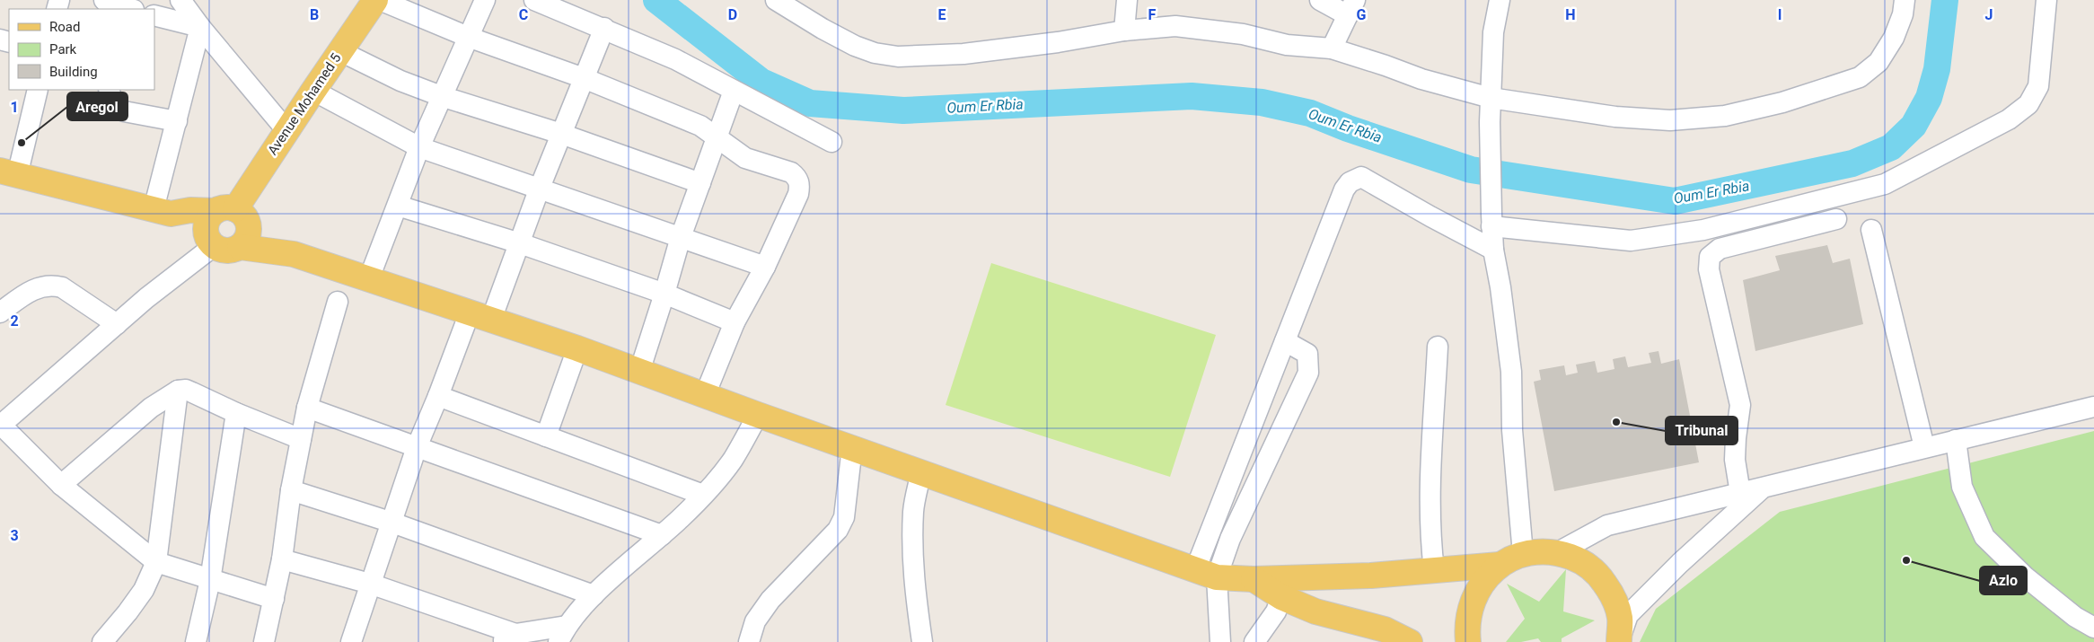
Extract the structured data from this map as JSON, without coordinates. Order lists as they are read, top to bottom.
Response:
{
  "streets": {
    "main road": ["Avenue Mohamed 5"]
  },
  "water": ["Oum Er Rbia"],
  "places": ["Aregol", "Tribunal", "Azlo"],
  "legend": ["Road", "Park", "Building"],
  "grid": {
    "columns": [
      "B",
      "C",
      "D",
      "E",
      "F",
      "G",
      "H",
      "I",
      "J"
    ],
    "rows": ["1", "2", "3"]
  }
}
